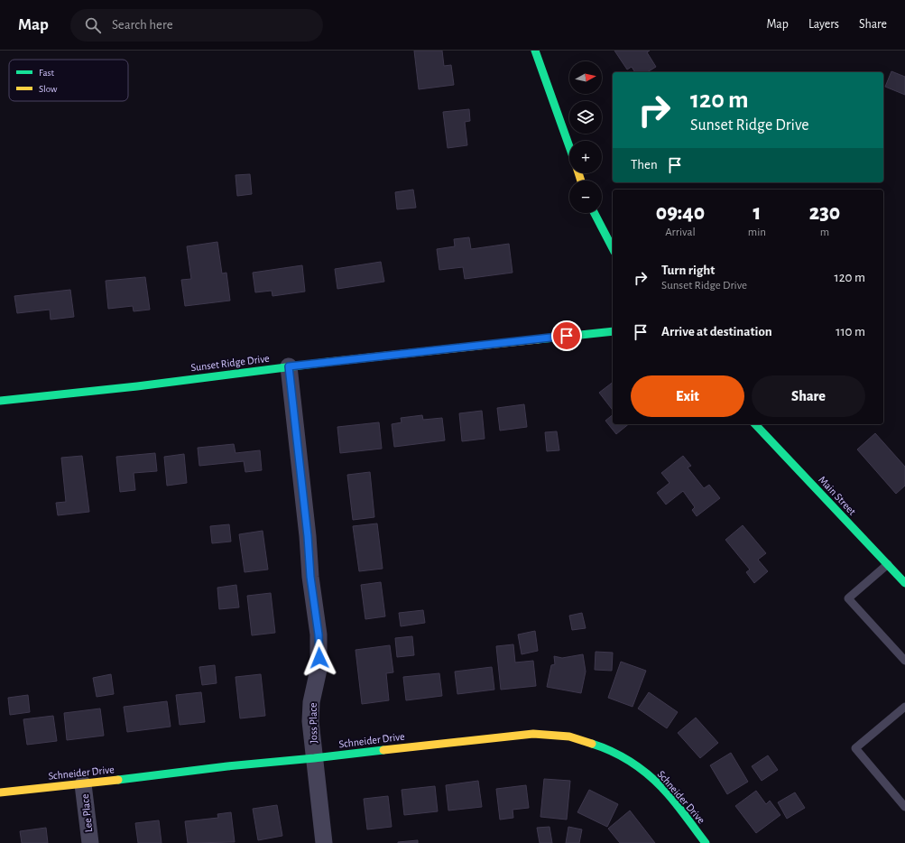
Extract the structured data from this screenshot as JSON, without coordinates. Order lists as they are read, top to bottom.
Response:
{
  "streets": {
    "street": [
      "Sunset Ridge Drive",
      "Main Street",
      "Joss Place",
      "Schneider Drive",
      "Lee Place"
    ]
  },
  "crossings": [
    ["Sunset Ridge Drive", "Joss Place"],
    ["Joss Place", "Schneider Drive"],
    ["Schneider Drive", "Lee Place"]
  ],
  "legend": ["Fast", "Slow"],
  "north": "right",
  "page": {
    "header": "Map",
    "search": "Search here",
    "nav": ["Map", "Layers", "Share"],
    "map_buttons": ["+", "−"],
    "turn": ["120 m", "Sunset Ridge Drive"],
    "then": "Then",
    "eta": [
      "09:40",
      "Arrival",
      "1",
      "min",
      "230",
      "m"
    ],
    "list": [
      {
        "name": "Turn right",
        "note": "Sunset Ridge Drive",
        "value": "120 m"
      },
      {
        "name": "Arrive at destination",
        "value": "110 m"
      }
    ],
    "buttons": ["Exit", "Share"]
  }
}
